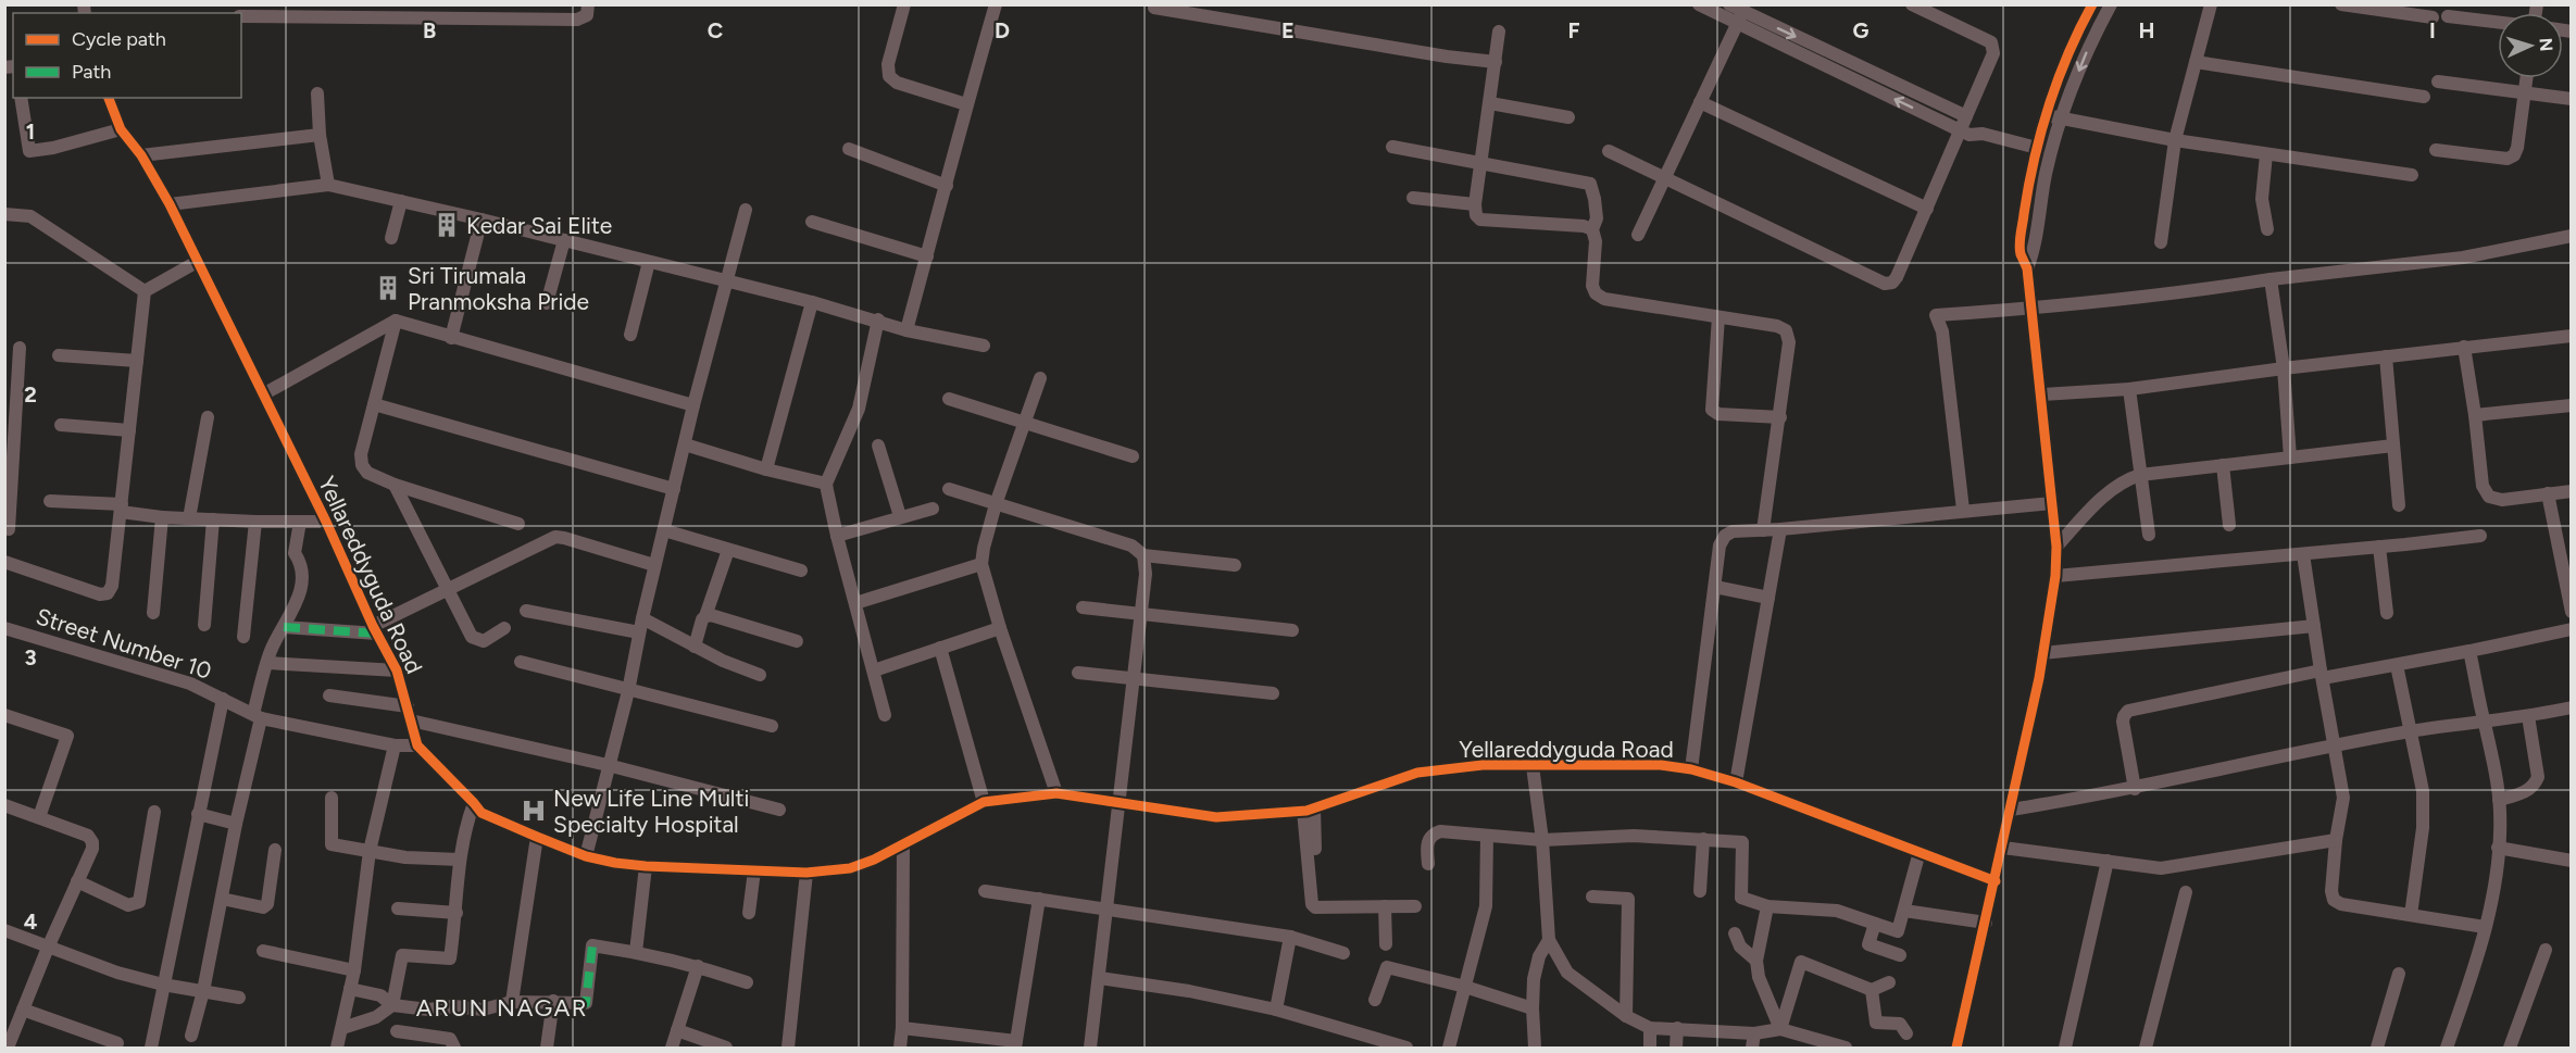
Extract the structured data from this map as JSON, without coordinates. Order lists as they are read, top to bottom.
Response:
{
  "streets": {
    "street": ["Yellareddyguda Road", "Street Number 10"]
  },
  "crossings": [
    ["Yellareddyguda Road", "Street Number 10"]
  ],
  "districts": ["ARUN NAGAR"],
  "places": {
    "building": ["Kedar Sai Elite", "Sri Tirumala Pranmoksha Pride"],
    "hospital": ["New Life Line Multi Specialty Hospital"]
  },
  "legend": ["Cycle path", "Path"],
  "north": "right",
  "grid": {
    "columns": [
      "B",
      "C",
      "D",
      "E",
      "F",
      "G",
      "H",
      "I"
    ],
    "rows": [
      "1",
      "2",
      "3",
      "4"
    ]
  }
}
